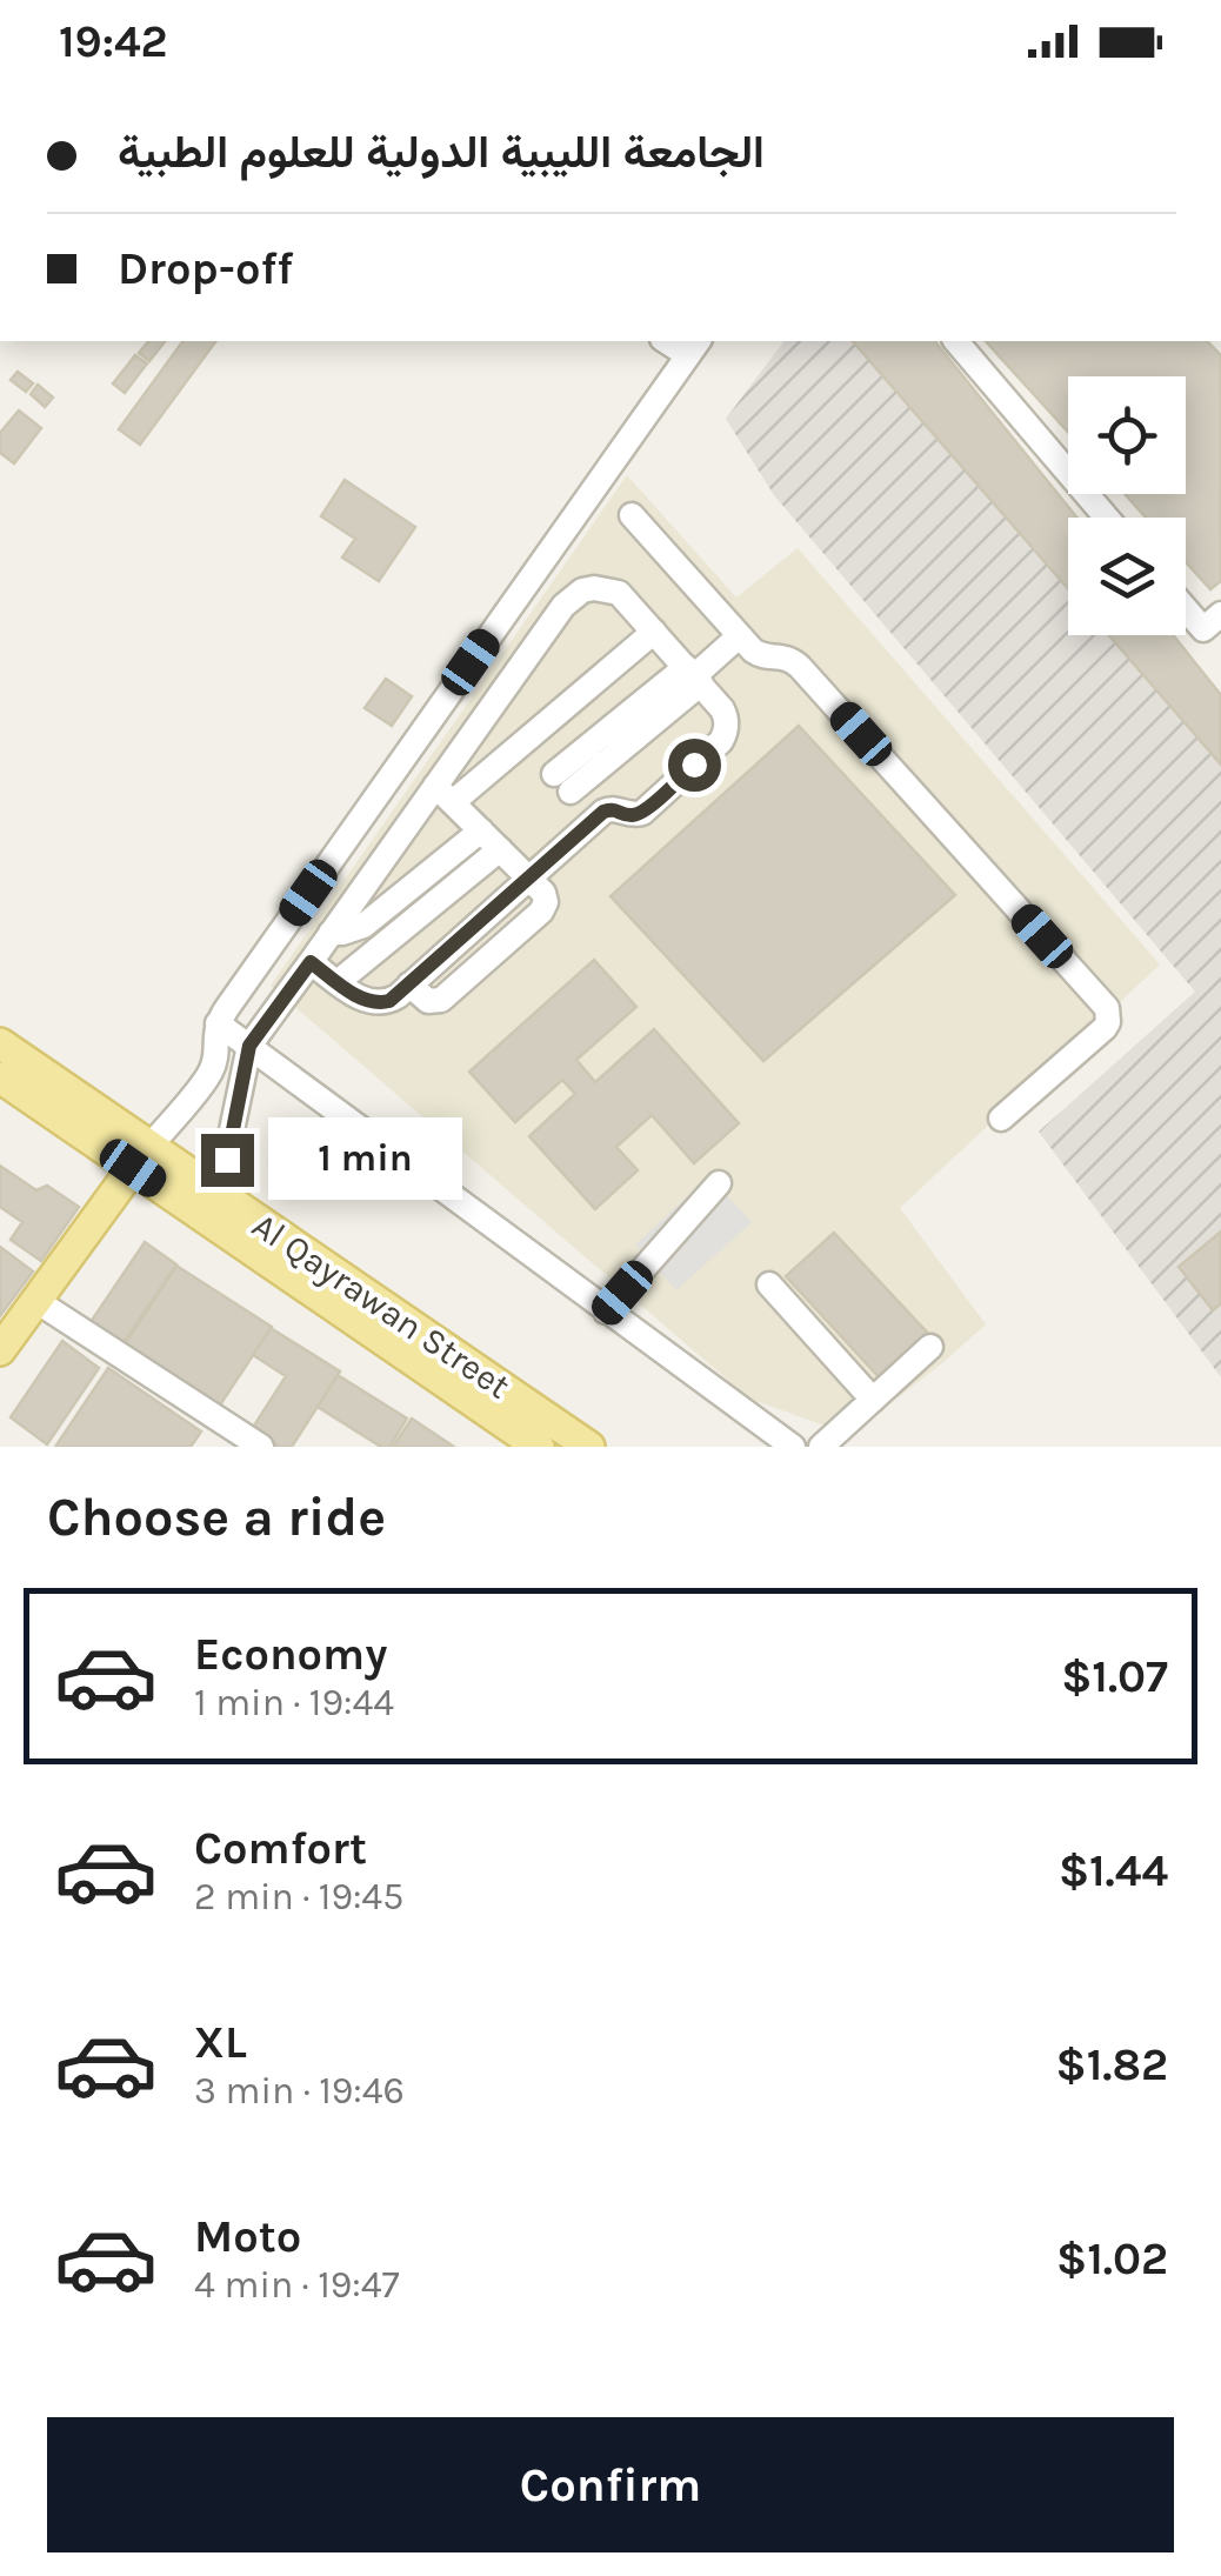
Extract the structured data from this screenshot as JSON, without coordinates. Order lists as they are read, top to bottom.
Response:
{
  "streets": {
    "main road": ["Al Qayrawan Street"]
  },
  "page": {
    "status": "19:42",
    "banner": ["الجامعة الليبية الدولية للعلوم الطبية", "Drop-off"],
    "bubble": "1 min",
    "heading": "Choose a ride",
    "list": [
      {
        "name": "Economy",
        "note": "1 min · 19:44",
        "value": "$1.07"
      },
      {
        "name": "Comfort",
        "note": "2 min · 19:45",
        "value": "$1.44"
      },
      {
        "name": "XL",
        "note": "3 min · 19:46",
        "value": "$1.82"
      },
      {
        "name": "Moto",
        "note": "4 min · 19:47",
        "value": "$1.02"
      }
    ],
    "buttons": "Confirm"
  }
}
